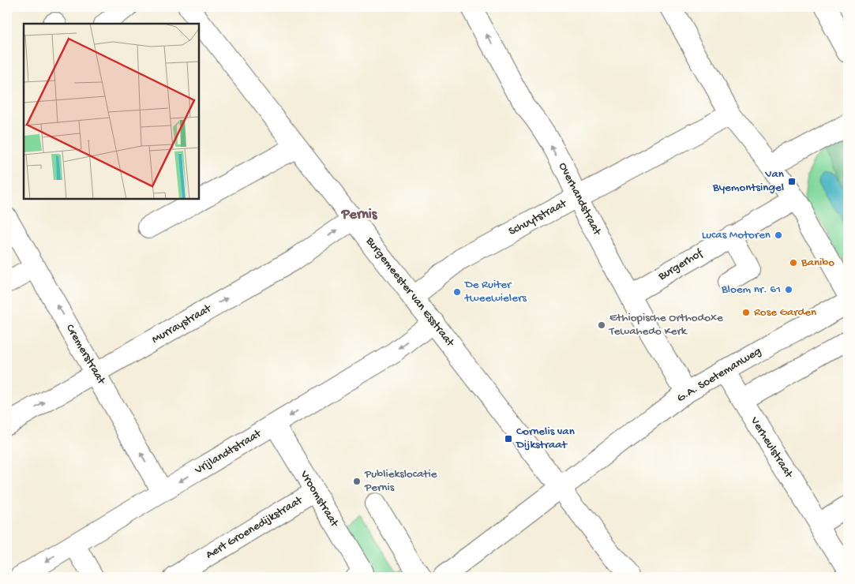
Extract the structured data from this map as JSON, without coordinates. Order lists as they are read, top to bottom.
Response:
{
  "streets": {
    "street": [
      "Overhandstraat",
      "Schuytstraat",
      "Burgerhof",
      "Burgemeester van Esstraat",
      "Murraystraat",
      "Cremerstraat",
      "G.A. Soetemanweg",
      "Verheulstraat",
      "Vrijlandtstraat",
      "Vroomstraat",
      "Aert Groenedijkstraat"
    ]
  },
  "crossings": [
    ["Overhandstraat", "Schuytstraat"],
    ["Overhandstraat", "Burgerhof"],
    ["Overhandstraat", "G.A. Soetemanweg"],
    ["Schuytstraat", "Burgemeester van Esstraat"],
    ["Burgemeester van Esstraat", "Murraystraat"],
    ["Burgemeester van Esstraat", "G.A. Soetemanweg"],
    ["Burgemeester van Esstraat", "Vrijlandtstraat"],
    ["Murraystraat", "Cremerstraat"],
    ["Cremerstraat", "Vrijlandtstraat"],
    ["G.A. Soetemanweg", "Verheulstraat"],
    ["Vrijlandtstraat", "Vroomstraat"],
    ["Vroomstraat", "Aert Groenedijkstraat"]
  ],
  "one_way": ["Cremerstraat", "Vrijlandtstraat"],
  "districts": ["Pernis"],
  "places": {
    "transit": ["Van Byemontsingel", "Cornelis van Dijkstraat"],
    "other": [
      "Lucas Motoren",
      "Banibo",
      "Bloem nr. 61",
      "De Ruiter tweewielers",
      "Rose Garden",
      "Ethiopische Orthodoxe Tewahedo Kerk",
      "Publiekslocatie Pernis"
    ]
  }
}
